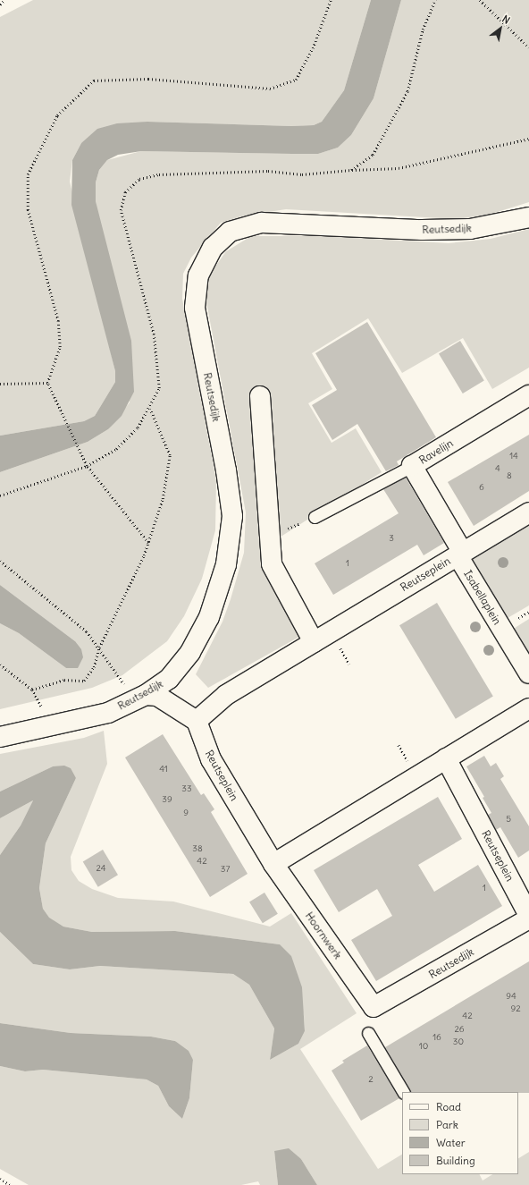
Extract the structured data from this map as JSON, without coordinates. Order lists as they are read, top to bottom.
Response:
{
  "streets": {
    "street": [
      "Reutsedijk",
      "Ravelijn",
      "Reutseplein",
      "Isabellaplein",
      "Hoornwerk"
    ]
  },
  "crossings": [
    ["Reutsedijk", "Hoornwerk"],
    ["Ravelijn", "Reutseplein"],
    ["Ravelijn", "Isabellaplein"],
    ["Reutseplein", "Isabellaplein"],
    ["Reutseplein", "Hoornwerk"]
  ],
  "house_numbers": [
    "14",
    "4",
    "8",
    "6",
    "3",
    "1",
    "41",
    "33",
    "39",
    "9",
    "5",
    "38",
    "42",
    "24",
    "37",
    "1",
    "94",
    "92",
    "42",
    "26",
    "16",
    "30",
    "10",
    "2"
  ],
  "legend": [
    "Road",
    "Park",
    "Water",
    "Building"
  ],
  "north": "top right"
}
